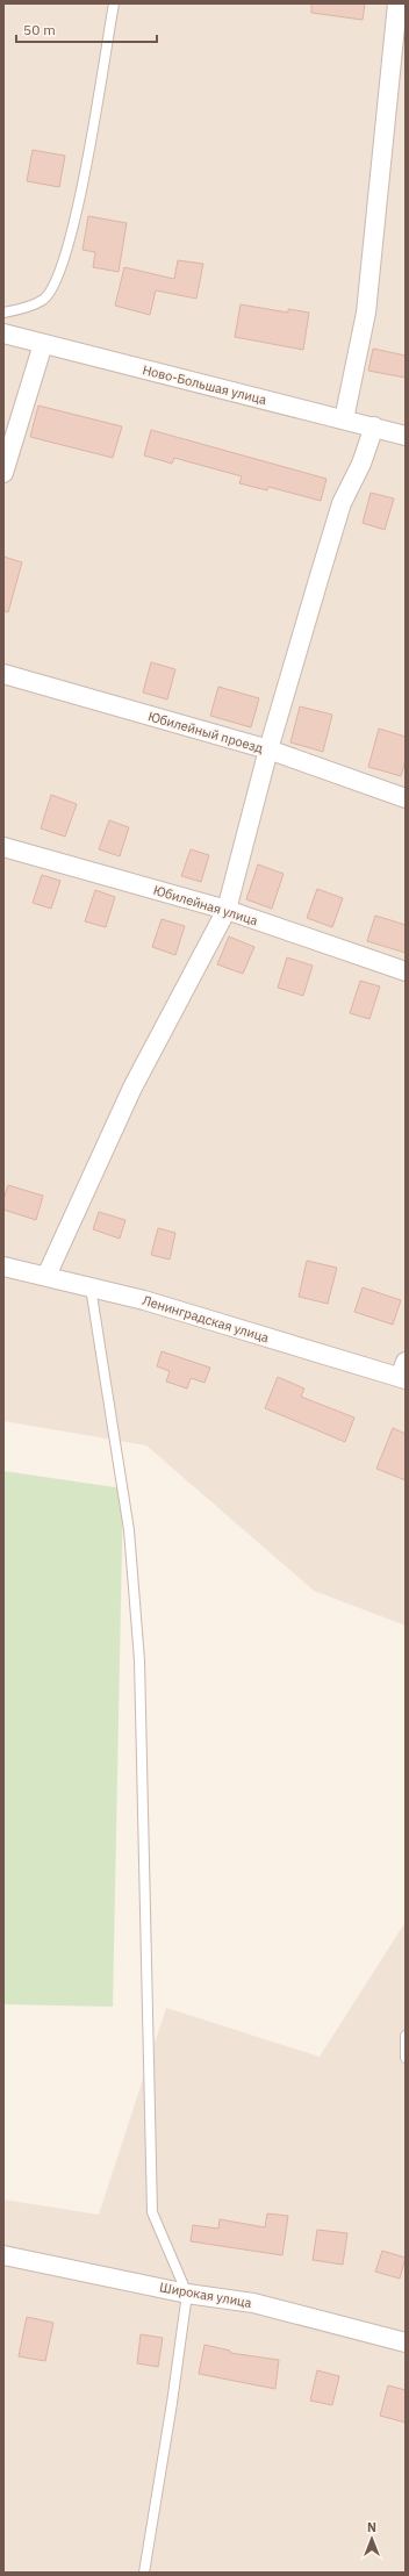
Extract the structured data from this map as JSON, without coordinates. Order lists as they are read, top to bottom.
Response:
{
  "streets": {
    "street": [
      "Ново-Большая улица",
      "Юбилейный проезд",
      "Юбилейная улица",
      "Ленинградская улица",
      "Широкая улица"
    ]
  },
  "scale_bar": "50 m",
  "north": "top"
}
